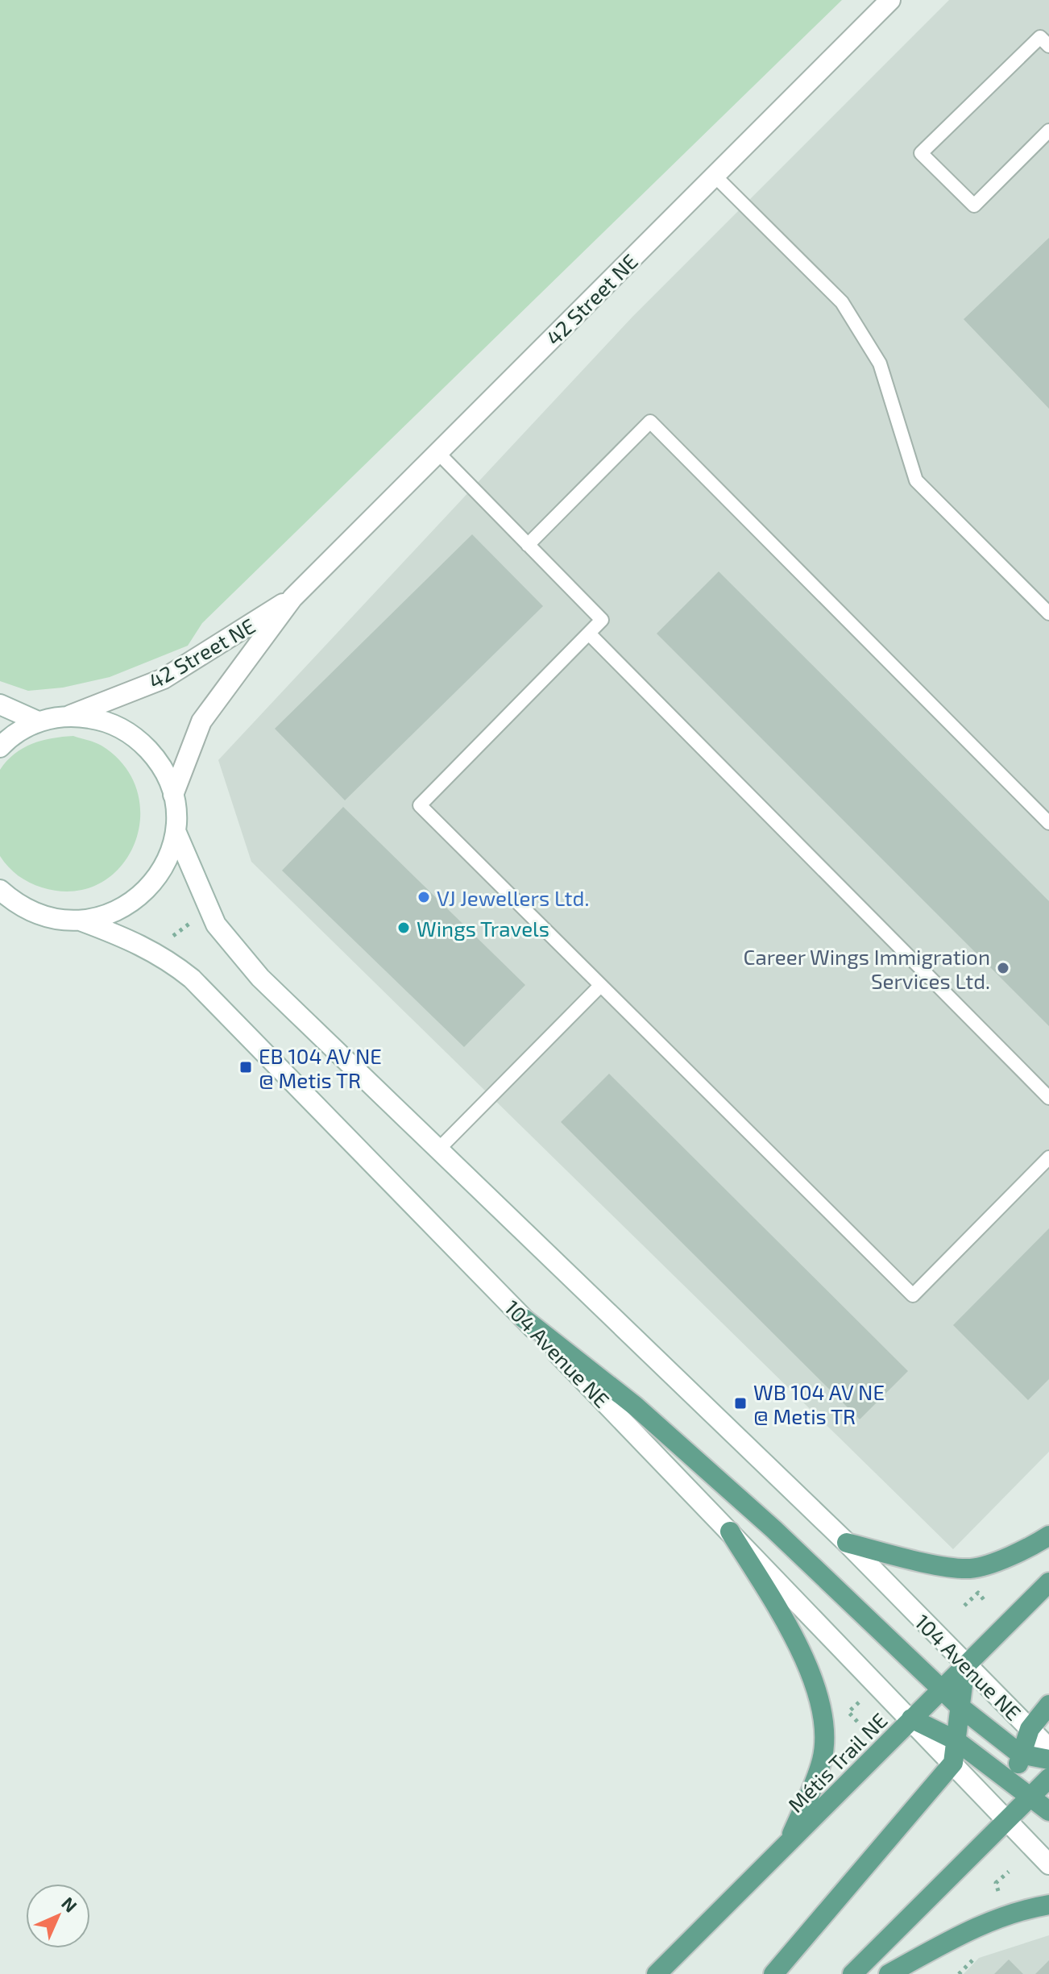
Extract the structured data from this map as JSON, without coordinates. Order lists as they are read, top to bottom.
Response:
{
  "streets": {
    "main road": ["Métis Trail NE"],
    "street": ["42 Street NE", "104 Avenue NE"]
  },
  "crossings": [
    ["104 Avenue NE", "Métis Trail NE"]
  ],
  "places": {
    "other": ["VJ Jewellers Ltd.", "Wings Travels", "Career Wings Immigration Services Ltd."],
    "transit": ["EB 104 AV NE @ Metis TR", "WB 104 AV NE @ Metis TR"]
  },
  "north": "top right"
}
